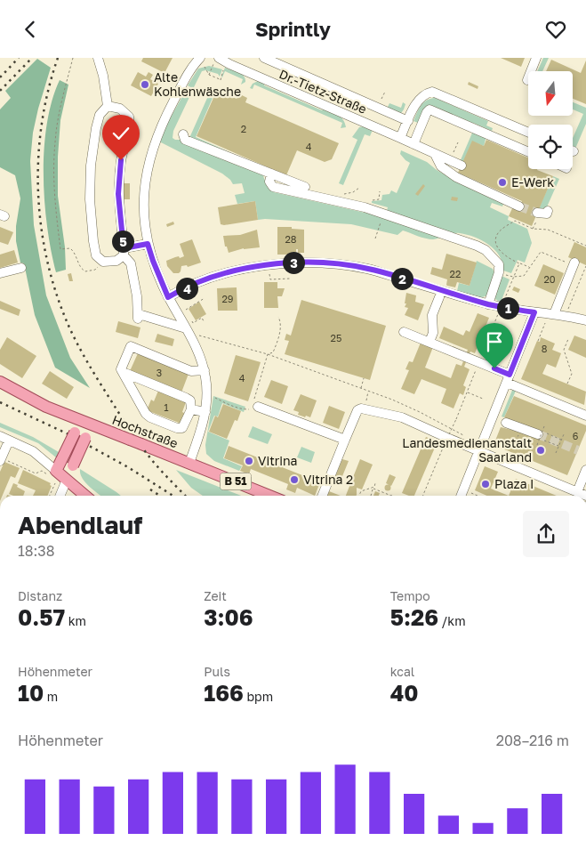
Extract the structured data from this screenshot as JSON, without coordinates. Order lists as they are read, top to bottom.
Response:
{
  "streets": {
    "main road": ["Hochstraße", "B 51"],
    "street": ["Dr.-Tietz-Straße"]
  },
  "places": [
    "Alte Kohlenwäsche",
    "E-Werk",
    "Landesmedienanstalt Saarland",
    "Vitrina",
    "Vitrina 2",
    "Plaza I"
  ],
  "house_numbers": [
    "2",
    "4",
    "28",
    "22",
    "20",
    "29",
    "25",
    "8",
    "3",
    "4",
    "1",
    "6"
  ],
  "north": "bottom",
  "page": {
    "header": "Sprintly",
    "pins": [
      "5",
      "3",
      "2",
      "4",
      "1"
    ],
    "heading": ["Abendlauf", "18:38"],
    "stats": [
      ["Distanz", "0.57 km"],
      ["Zeit", "3:06"],
      ["Tempo", "5:26 /km"],
      ["Höhenmeter", "10 m"],
      ["Puls", "166 bpm"],
      ["kcal", "40"]
    ],
    "chart": ["Höhenmeter", "208–216 m"]
  }
}
